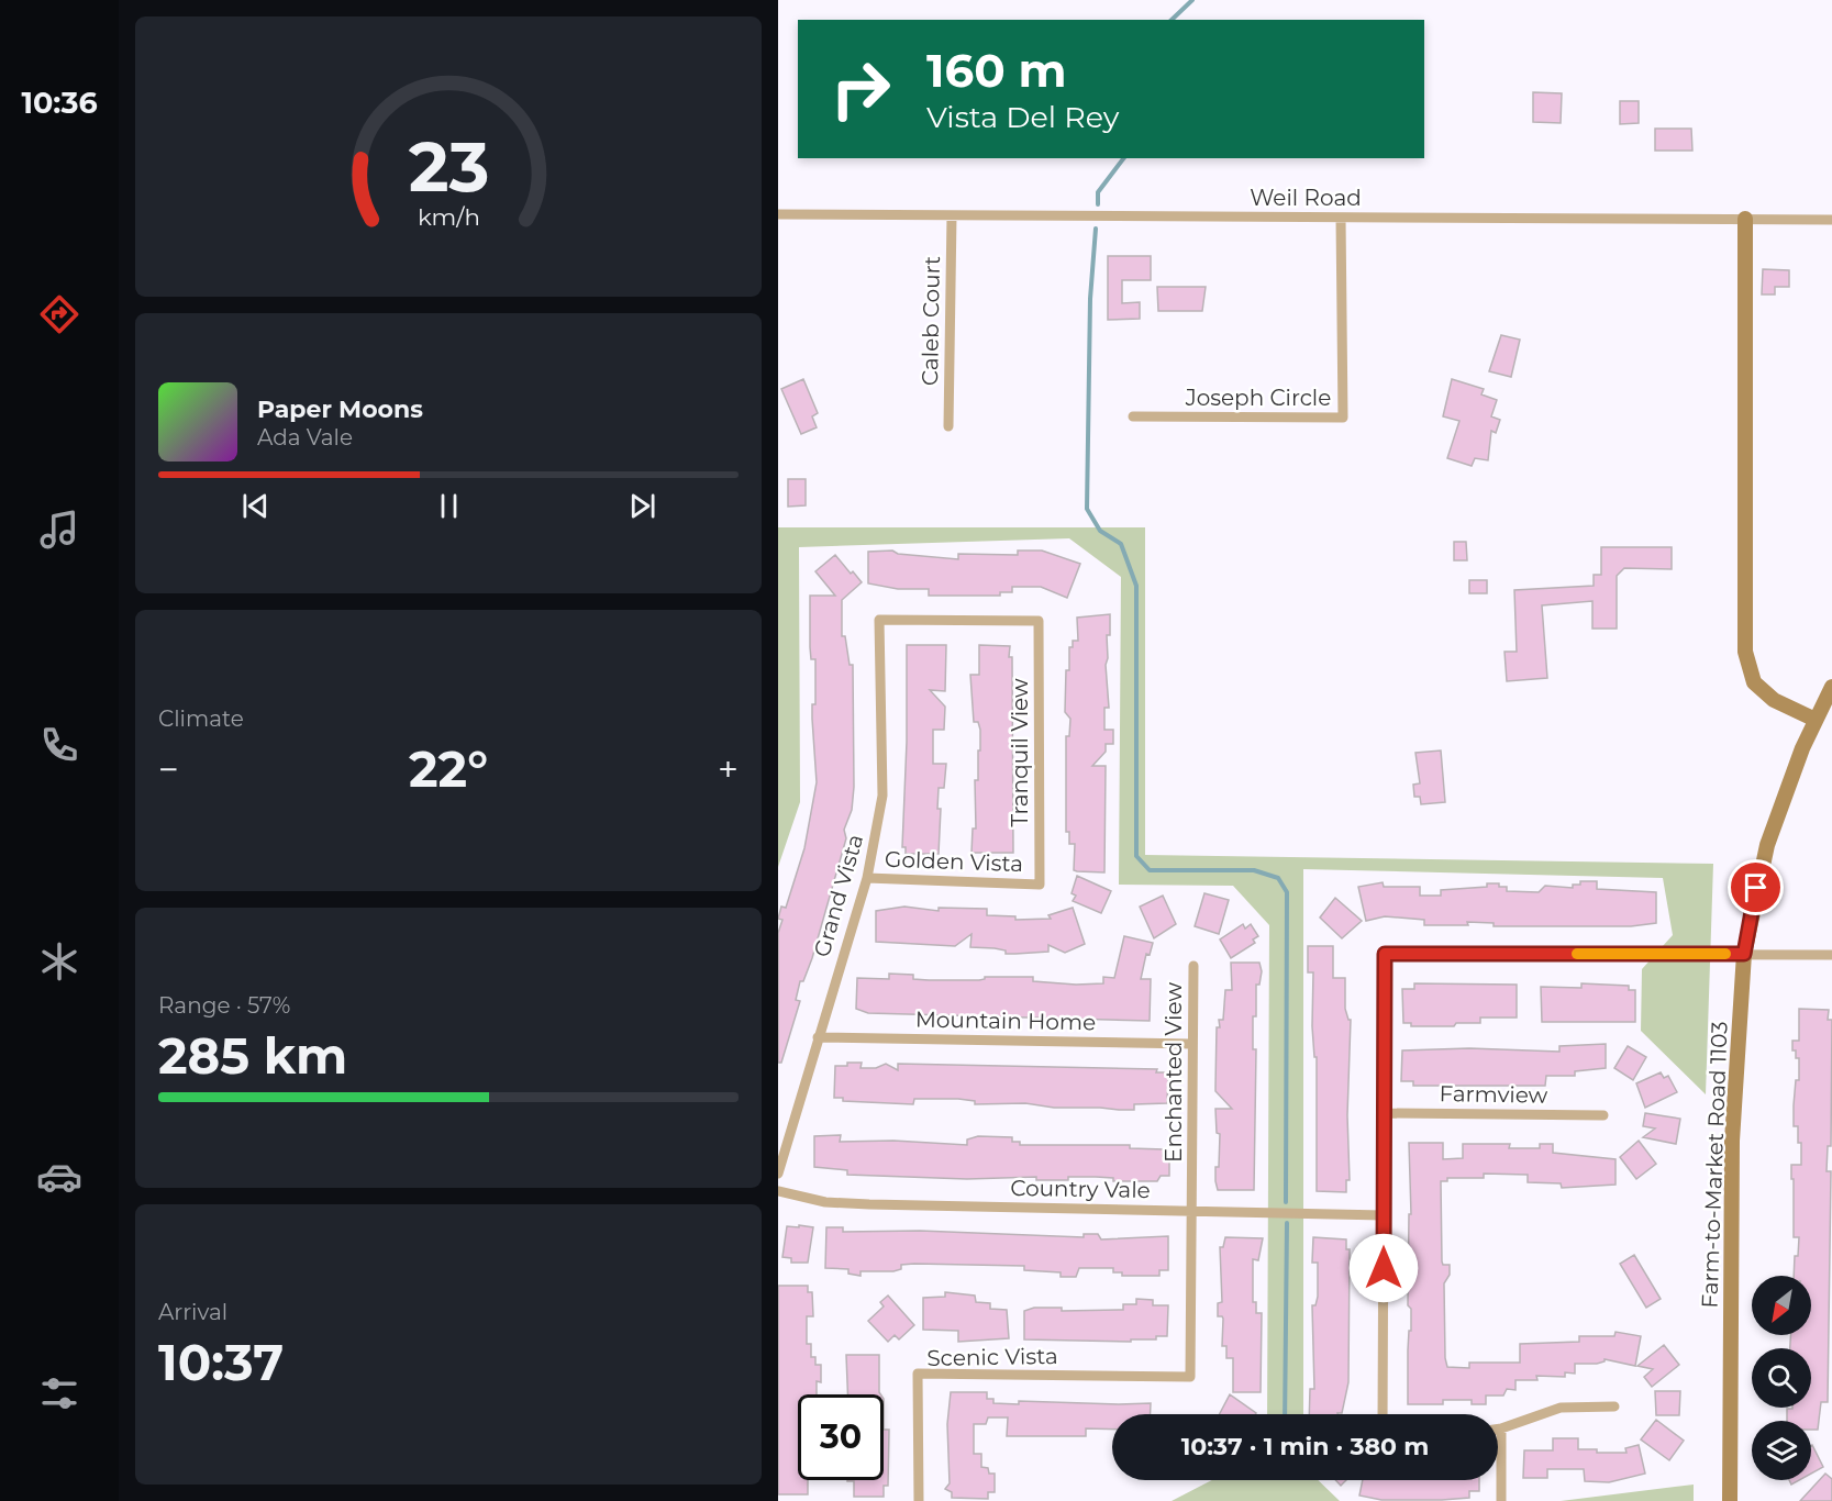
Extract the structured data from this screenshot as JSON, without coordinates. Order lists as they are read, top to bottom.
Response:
{
  "streets": {
    "main road": ["Farm-to-Market Road 1103"],
    "street": [
      "Weil Road",
      "Caleb Court",
      "Joseph Circle",
      "Tranquil View",
      "Golden Vista",
      "Grand Vista",
      "Mountain Home",
      "Enchanted View",
      "Farmview",
      "Country Vale",
      "Scenic Vista"
    ]
  },
  "crossings": [
    ["Weil Road", "Caleb Court"],
    ["Weil Road", "Joseph Circle"],
    ["Tranquil View", "Golden Vista"],
    ["Tranquil View", "Grand Vista"],
    ["Golden Vista", "Grand Vista"],
    ["Grand Vista", "Mountain Home"],
    ["Mountain Home", "Enchanted View"],
    ["Enchanted View", "Country Vale"],
    ["Enchanted View", "Scenic Vista"]
  ],
  "north": "bottom left",
  "page": {
    "tabs": "10:36",
    "turn": ["160 m", "Vista Del Rey"],
    "song": ["Paper Moons", "Ada Vale"],
    "tile": [
      "Climate",
      ["Range · 57%", "285 km"],
      ["Arrival", "10:37"]
    ],
    "heat": ["−", "22°", "+"],
    "limit": "30",
    "trip": "10:37 · 1 min · 380 m",
    "gauge": ["23", "km/h"]
  }
}
